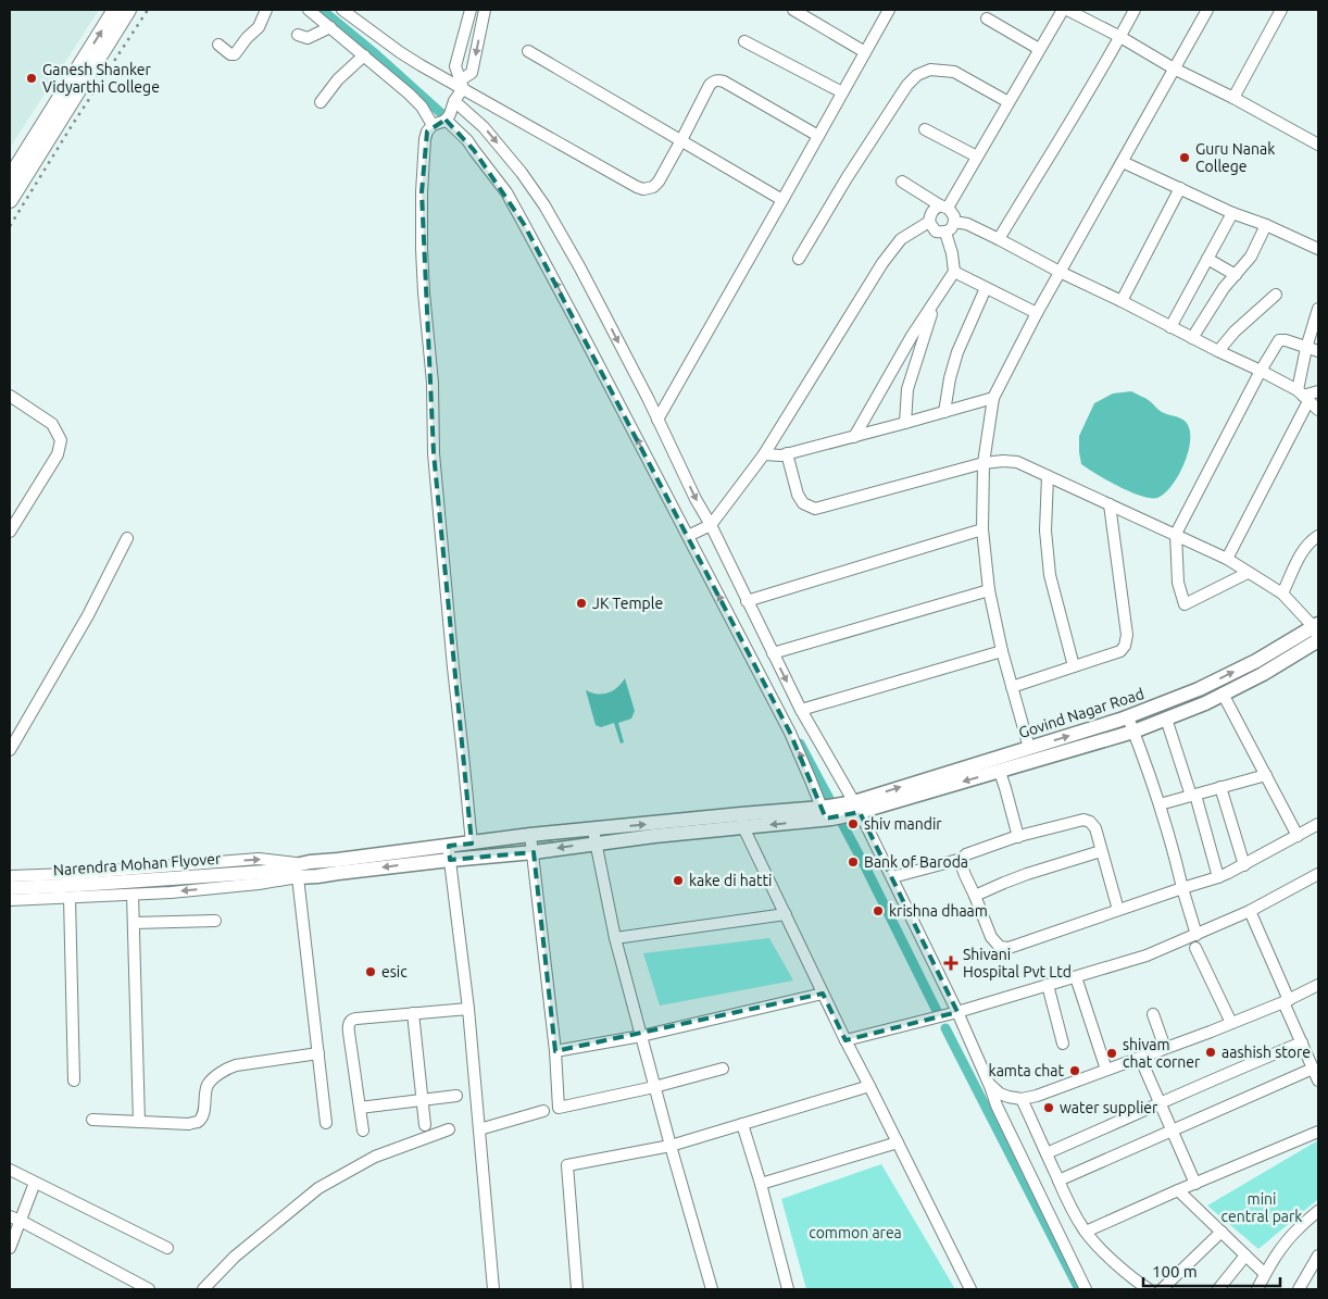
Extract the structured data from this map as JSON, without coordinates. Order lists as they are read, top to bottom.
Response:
{
  "streets": {
    "main road": ["Govind Nagar Road", "Narendra Mohan Flyover"]
  },
  "parks": ["mini central park", "common area"],
  "places": {
    "other": [
      "Ganesh Shanker Vidyarthi College",
      "Guru Nanak College",
      "JK Temple",
      "shiv mandir",
      "Bank of Baroda",
      "kake di hatti",
      "krishna dhaam",
      "esic",
      "aashish store",
      "shivam chat corner",
      "kamta chat",
      "water supplier"
    ],
    "health": ["Shivani Hospital Pvt Ltd"]
  },
  "scale_bar": "100 m"
}
